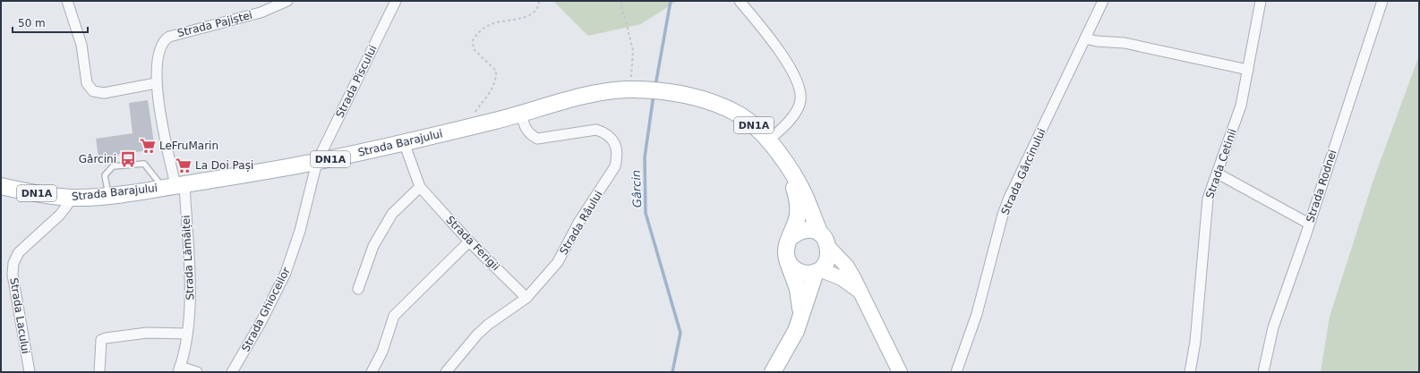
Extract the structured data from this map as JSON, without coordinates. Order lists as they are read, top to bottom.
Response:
{
  "streets": {
    "main road": ["DN1A", "Strada Barajului"],
    "street": [
      "Strada Pajiștei",
      "Strada Piscului",
      "Strada Cetinii",
      "Strada Gârcinului",
      "Strada Rodnei",
      "Strada Râului",
      "Strada Ferigii",
      "Strada Lămâiței",
      "Strada Ghioceilor",
      "Strada Lacului"
    ]
  },
  "crossings": [
    ["Strada Pajiștei", "Strada Barajului"],
    ["Strada Pajiștei", "Strada Lămâiței"],
    ["Strada Piscului", "Strada Barajului"],
    ["Strada Piscului", "Strada Ghioceilor"],
    ["DN1A", "Strada Barajului"],
    ["Strada Barajului", "Strada Râului"],
    ["Strada Barajului", "Strada Ferigii"],
    ["Strada Barajului", "Strada Lămâiței"],
    ["Strada Barajului", "Strada Ghioceilor"],
    ["Strada Barajului", "Strada Lacului"],
    ["Strada Râului", "Strada Ferigii"]
  ],
  "water": ["Gârcin"],
  "places": {
    "supermarket": ["LeFruMarin", "La Doi Pași"],
    "bus stop": ["Gârcini"]
  },
  "scale_bar": "50 m"
}
